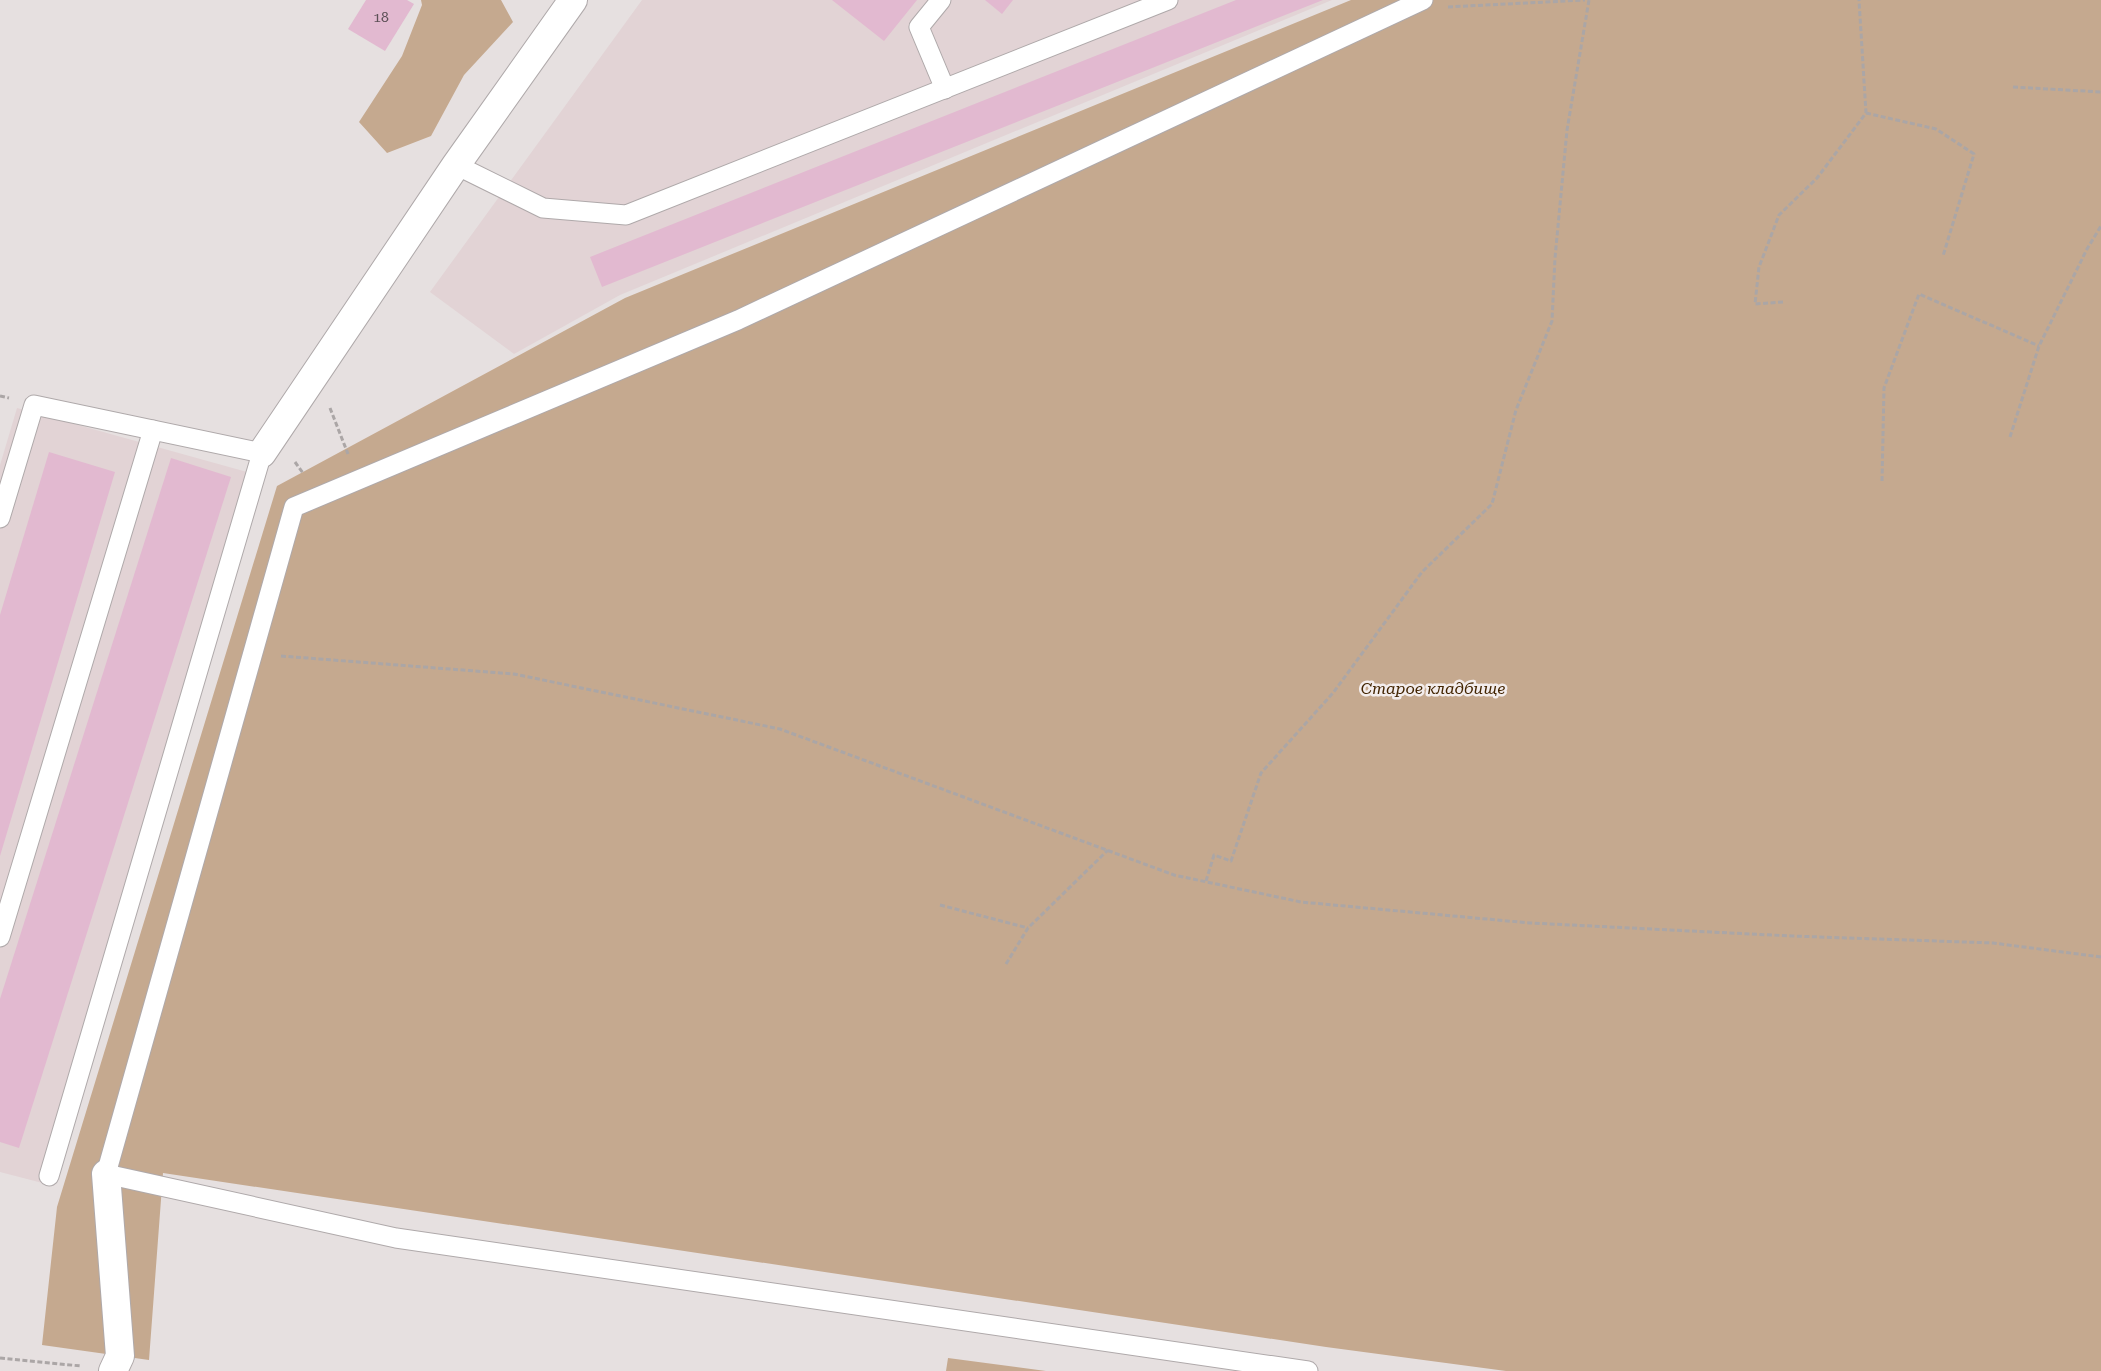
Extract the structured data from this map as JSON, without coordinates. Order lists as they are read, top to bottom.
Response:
{
  "parks": ["Старое кладбище"],
  "house_numbers": ["18"]
}
